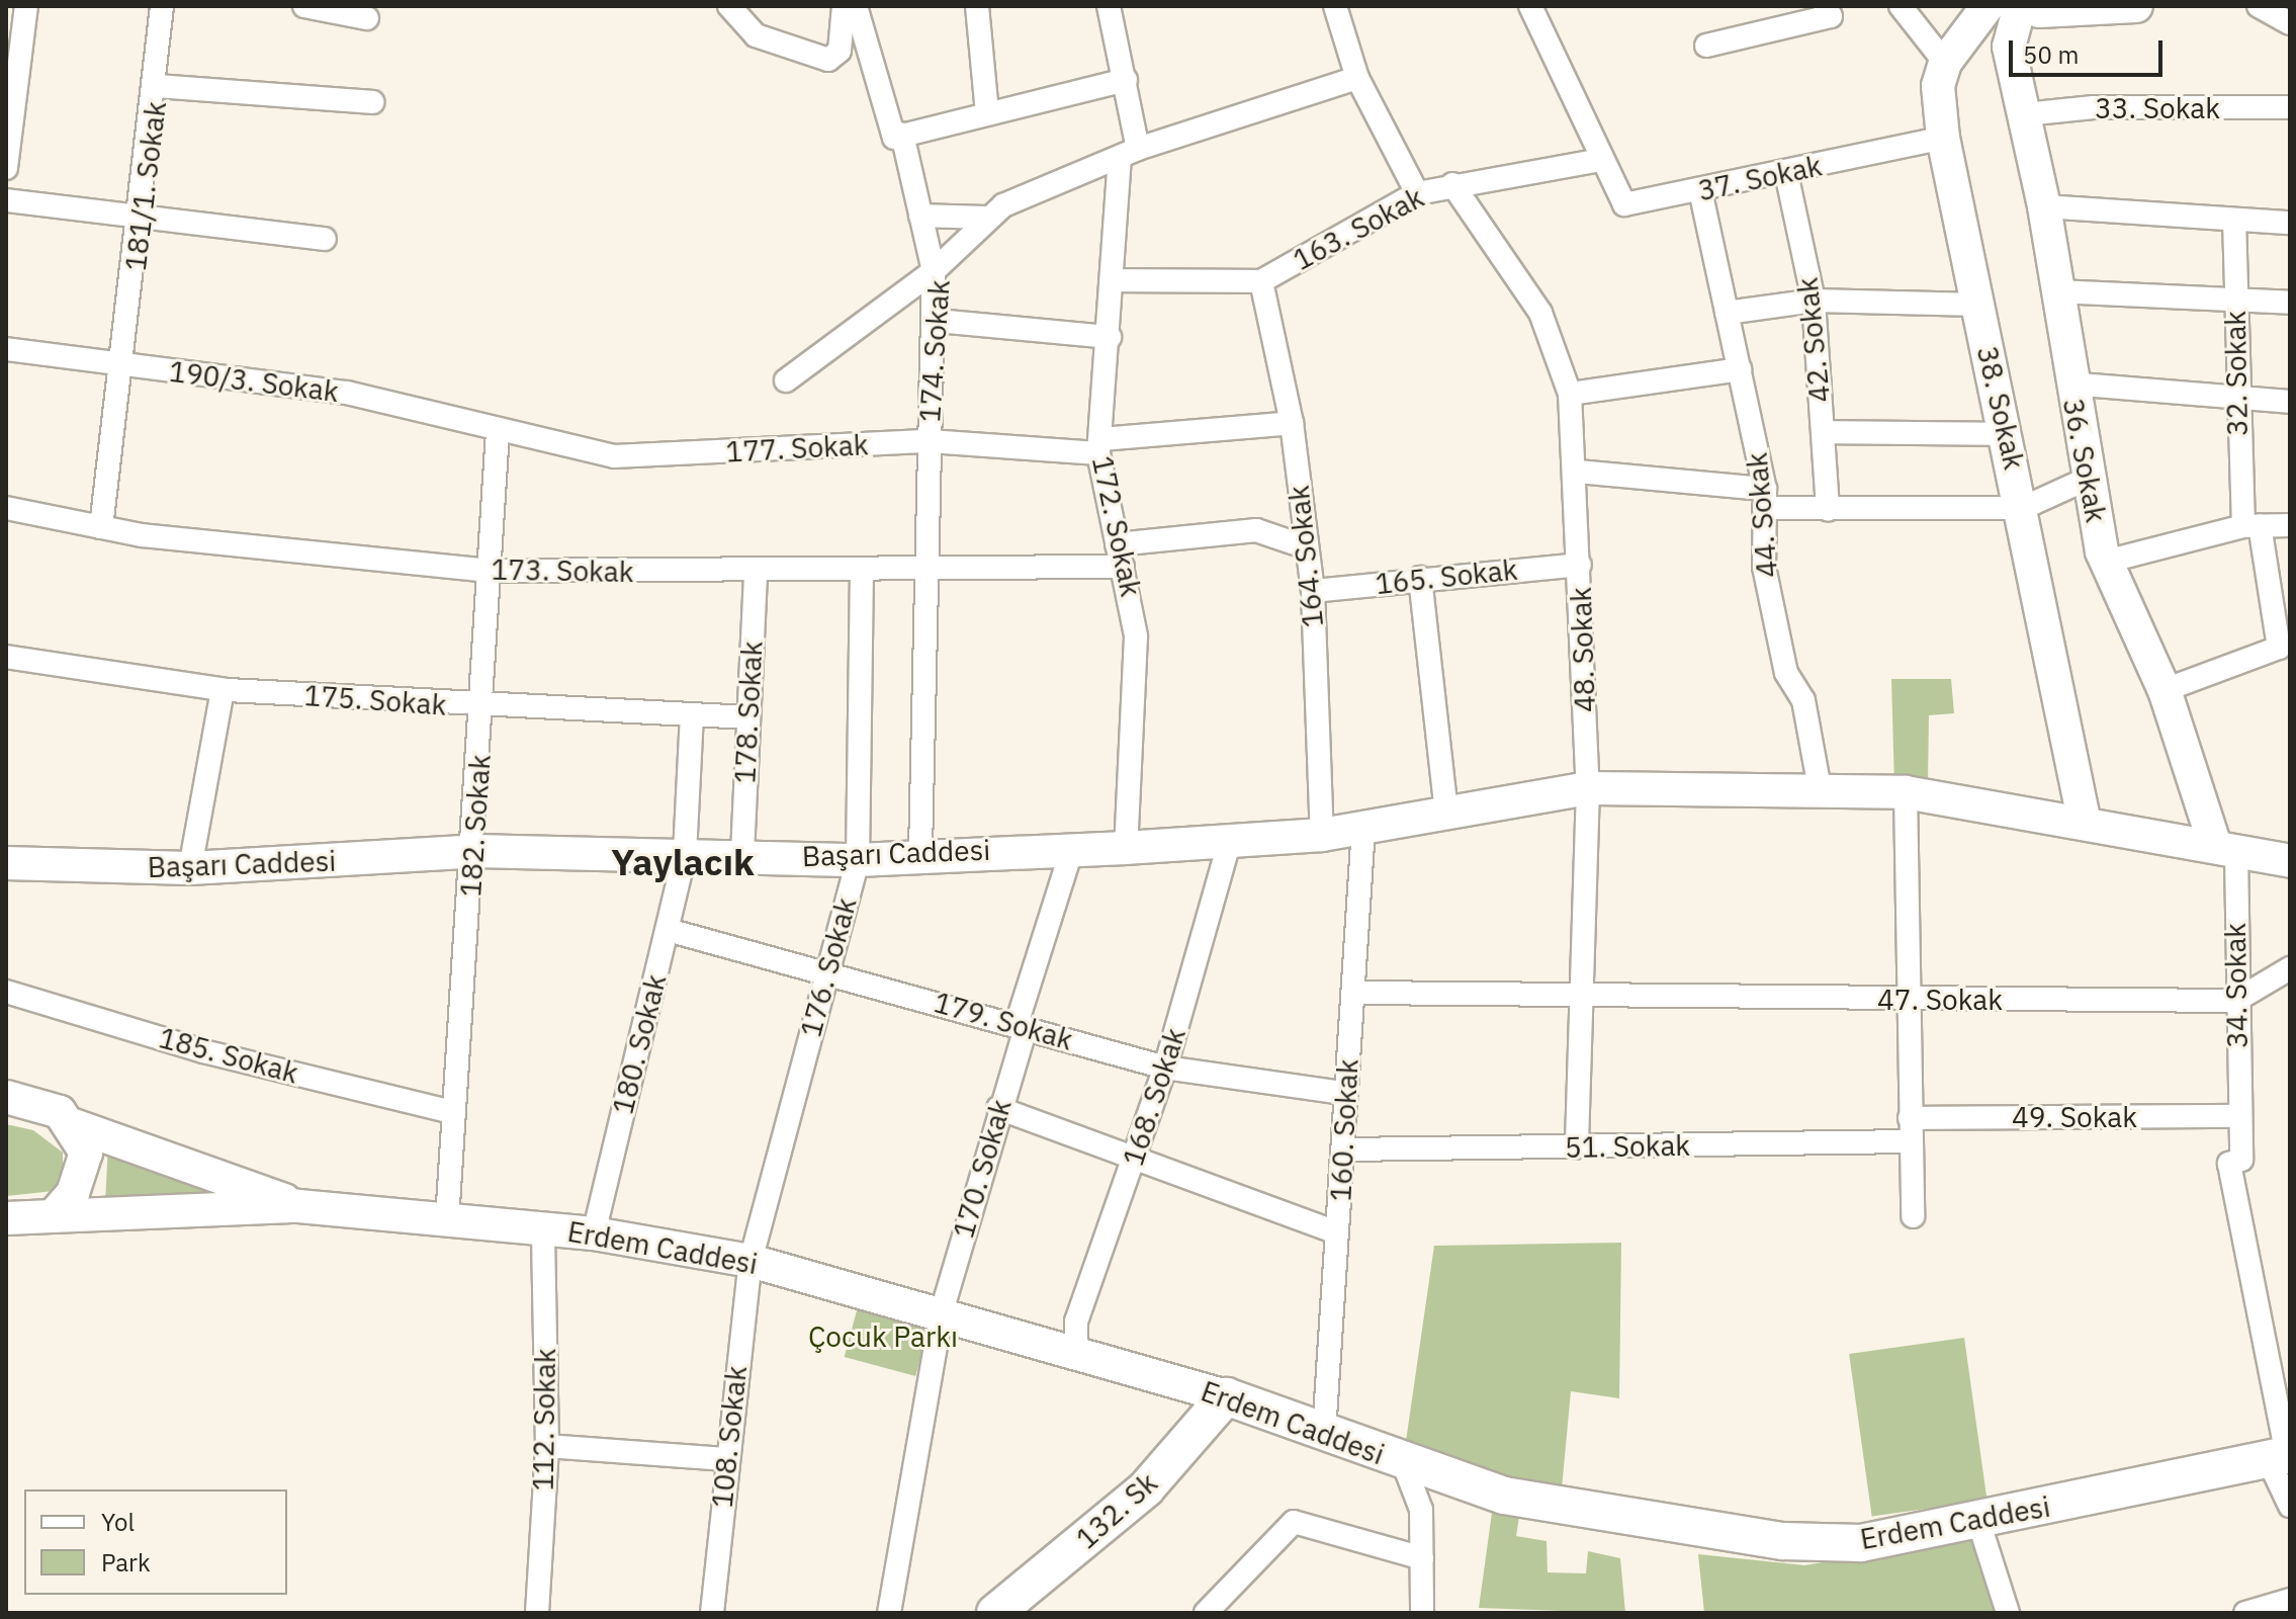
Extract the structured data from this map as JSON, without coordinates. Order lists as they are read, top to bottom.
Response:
{
  "streets": {
    "main road": [
      "38. Sokak",
      "36. Sokak",
      "Başarı Caddesi",
      "Erdem Caddesi",
      "132. Sk"
    ],
    "street": [
      "33. Sokak",
      "37. Sokak",
      "181/1. Sokak",
      "163. Sokak",
      "42. Sokak",
      "174. Sokak",
      "32. Sokak",
      "190/3. Sokak",
      "177. Sokak",
      "44. Sokak",
      "172. Sokak",
      "164. Sokak",
      "173. Sokak",
      "165. Sokak",
      "48. Sokak",
      "175. Sokak",
      "178. Sokak",
      "182. Sokak",
      "176. Sokak",
      "34. Sokak",
      "47. Sokak",
      "179. Sokak",
      "180. Sokak",
      "185. Sokak",
      "168. Sokak",
      "49. Sokak",
      "160. Sokak",
      "51. Sokak",
      "170. Sokak",
      "112. Sokak",
      "108. Sokak"
    ]
  },
  "crossings": [
    ["33. Sokak", "36. Sokak"],
    ["37. Sokak", "163. Sokak"],
    ["37. Sokak", "42. Sokak"],
    ["37. Sokak", "38. Sokak"],
    ["37. Sokak", "44. Sokak"],
    ["181/1. Sokak", "190/3. Sokak"],
    ["181/1. Sokak", "173. Sokak"],
    ["163. Sokak", "172. Sokak"],
    ["163. Sokak", "164. Sokak"],
    ["163. Sokak", "48. Sokak"],
    ["174. Sokak", "177. Sokak"],
    ["174. Sokak", "172. Sokak"],
    ["174. Sokak", "173. Sokak"],
    ["174. Sokak", "Başarı Caddesi"],
    ["32. Sokak", "36. Sokak"],
    ["190/3. Sokak", "177. Sokak"],
    ["190/3. Sokak", "182. Sokak"],
    ["38. Sokak", "36. Sokak"],
    ["38. Sokak", "Başarı Caddesi"],
    ["177. Sokak", "172. Sokak"],
    ["177. Sokak", "164. Sokak"],
    ["177. Sokak", "182. Sokak"],
    ["36. Sokak", "Başarı Caddesi"],
    ["36. Sokak", "34. Sokak"],
    ["44. Sokak", "Başarı Caddesi"],
    ["172. Sokak", "173. Sokak"],
    ["172. Sokak", "Başarı Caddesi"],
    ["164. Sokak", "173. Sokak"],
    ["164. Sokak", "165. Sokak"],
    ["164. Sokak", "Başarı Caddesi"],
    ["173. Sokak", "178. Sokak"],
    ["173. Sokak", "182. Sokak"],
    ["173. Sokak", "176. Sokak"],
    ["165. Sokak", "48. Sokak"],
    ["48. Sokak", "Başarı Caddesi"],
    ["48. Sokak", "47. Sokak"],
    ["48. Sokak", "51. Sokak"],
    ["175. Sokak", "178. Sokak"],
    ["175. Sokak", "182. Sokak"],
    ["175. Sokak", "180. Sokak"],
    ["178. Sokak", "Başarı Caddesi"],
    ["182. Sokak", "Başarı Caddesi"],
    ["182. Sokak", "185. Sokak"],
    ["182. Sokak", "Erdem Caddesi"],
    ["Başarı Caddesi", "176. Sokak"],
    ["Başarı Caddesi", "34. Sokak"],
    ["Başarı Caddesi", "180. Sokak"],
    ["Başarı Caddesi", "168. Sokak"],
    ["Başarı Caddesi", "160. Sokak"],
    ["Başarı Caddesi", "170. Sokak"],
    ["176. Sokak", "179. Sokak"],
    ["176. Sokak", "Erdem Caddesi"],
    ["176. Sokak", "108. Sokak"],
    ["34. Sokak", "47. Sokak"],
    ["34. Sokak", "49. Sokak"],
    ["34. Sokak", "Erdem Caddesi"],
    ["47. Sokak", "160. Sokak"],
    ["179. Sokak", "180. Sokak"],
    ["179. Sokak", "168. Sokak"],
    ["179. Sokak", "160. Sokak"],
    ["179. Sokak", "170. Sokak"],
    ["180. Sokak", "Erdem Caddesi"],
    ["168. Sokak", "Erdem Caddesi"],
    ["49. Sokak", "51. Sokak"],
    ["160. Sokak", "51. Sokak"],
    ["160. Sokak", "Erdem Caddesi"],
    ["170. Sokak", "Erdem Caddesi"],
    ["Erdem Caddesi", "112. Sokak"],
    ["Erdem Caddesi", "108. Sokak"],
    ["Erdem Caddesi", "132. Sk"]
  ],
  "districts": ["Yaylacık"],
  "parks": ["Çocuk Parkı"],
  "legend": ["Yol", "Park"],
  "scale_bar": "50 m"
}
